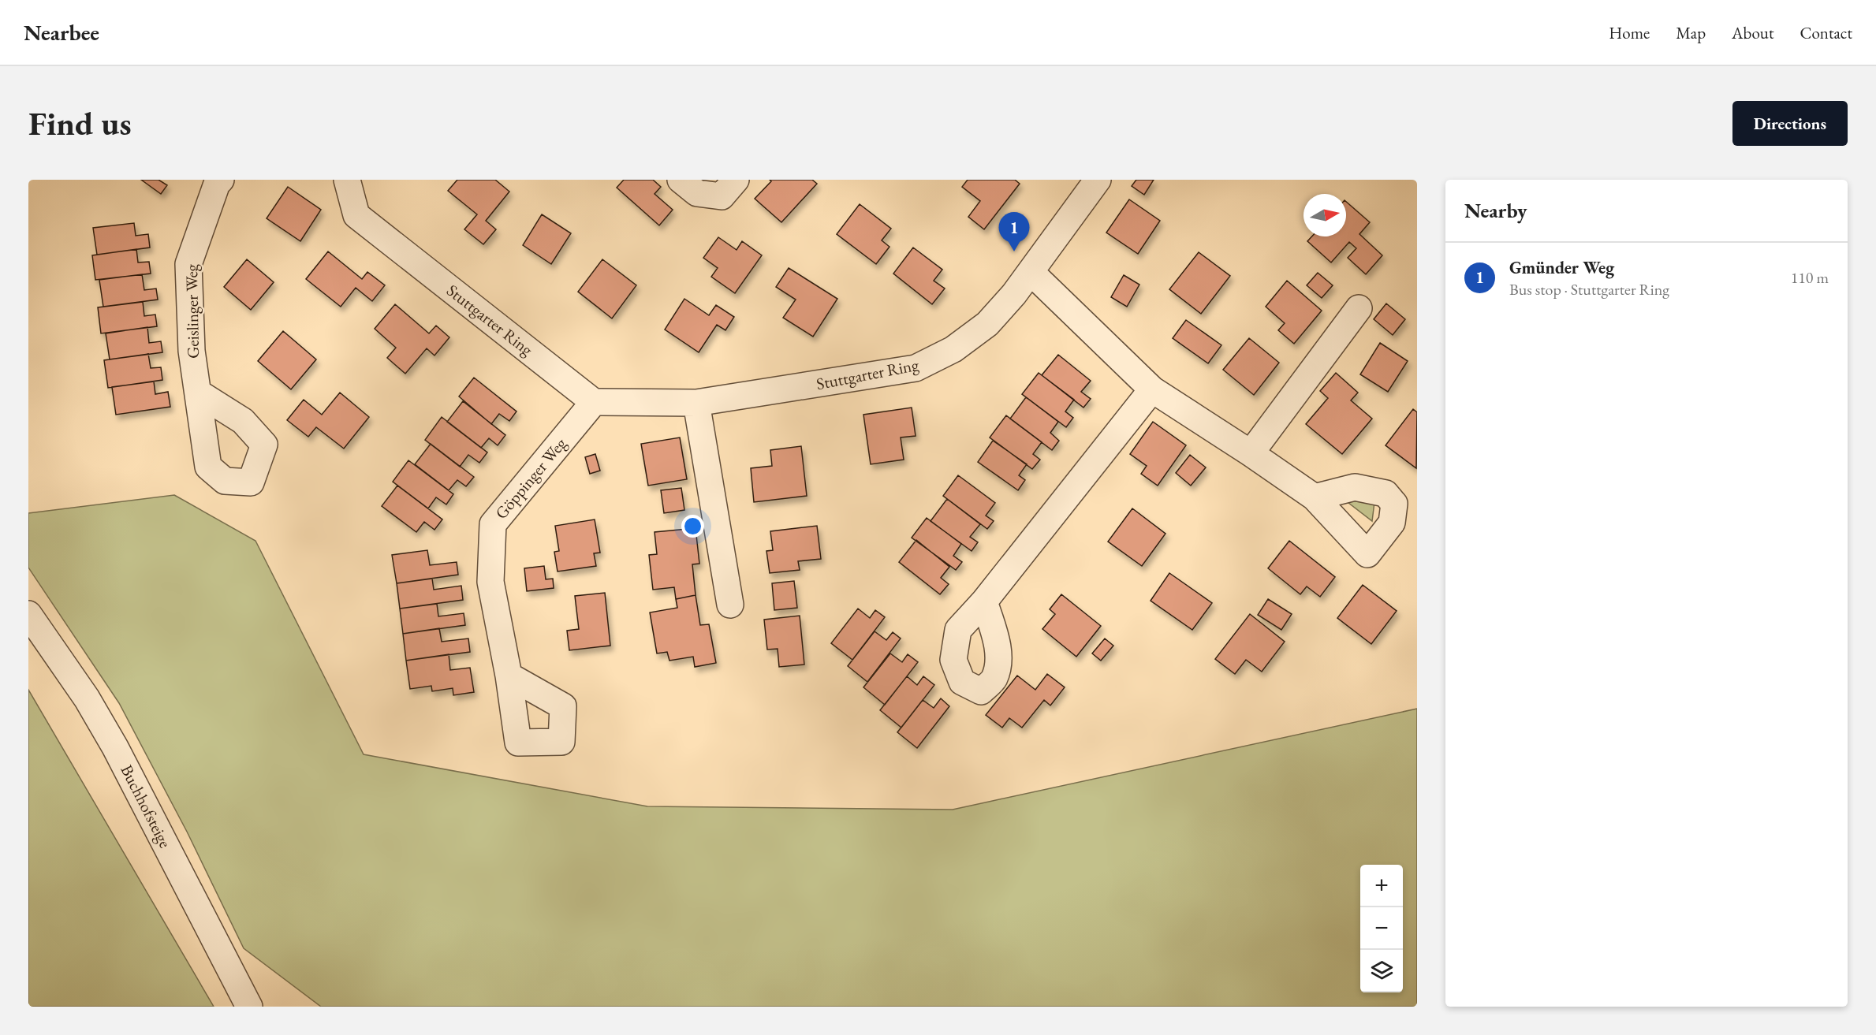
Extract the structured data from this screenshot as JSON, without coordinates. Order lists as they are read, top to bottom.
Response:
{
  "streets": {
    "street": [
      "Geislinger Weg",
      "Stuttgarter Ring",
      "Göppinger Weg",
      "Buchhofsteige"
    ]
  },
  "crossings": [
    ["Stuttgarter Ring", "Göppinger Weg"]
  ],
  "north": "right",
  "page": {
    "header": "Nearbee",
    "nav": [
      "Home",
      "Map",
      "About",
      "Contact"
    ],
    "buttons": "Directions",
    "title": "Find us",
    "heading": "Nearby",
    "pins": "1",
    "list": [
      {
        "mark": "1",
        "name": "Gmünder Weg",
        "note": "Bus stop · Stuttgarter Ring",
        "value": "110 m"
      }
    ],
    "map_buttons": ["+", "−"]
  }
}
